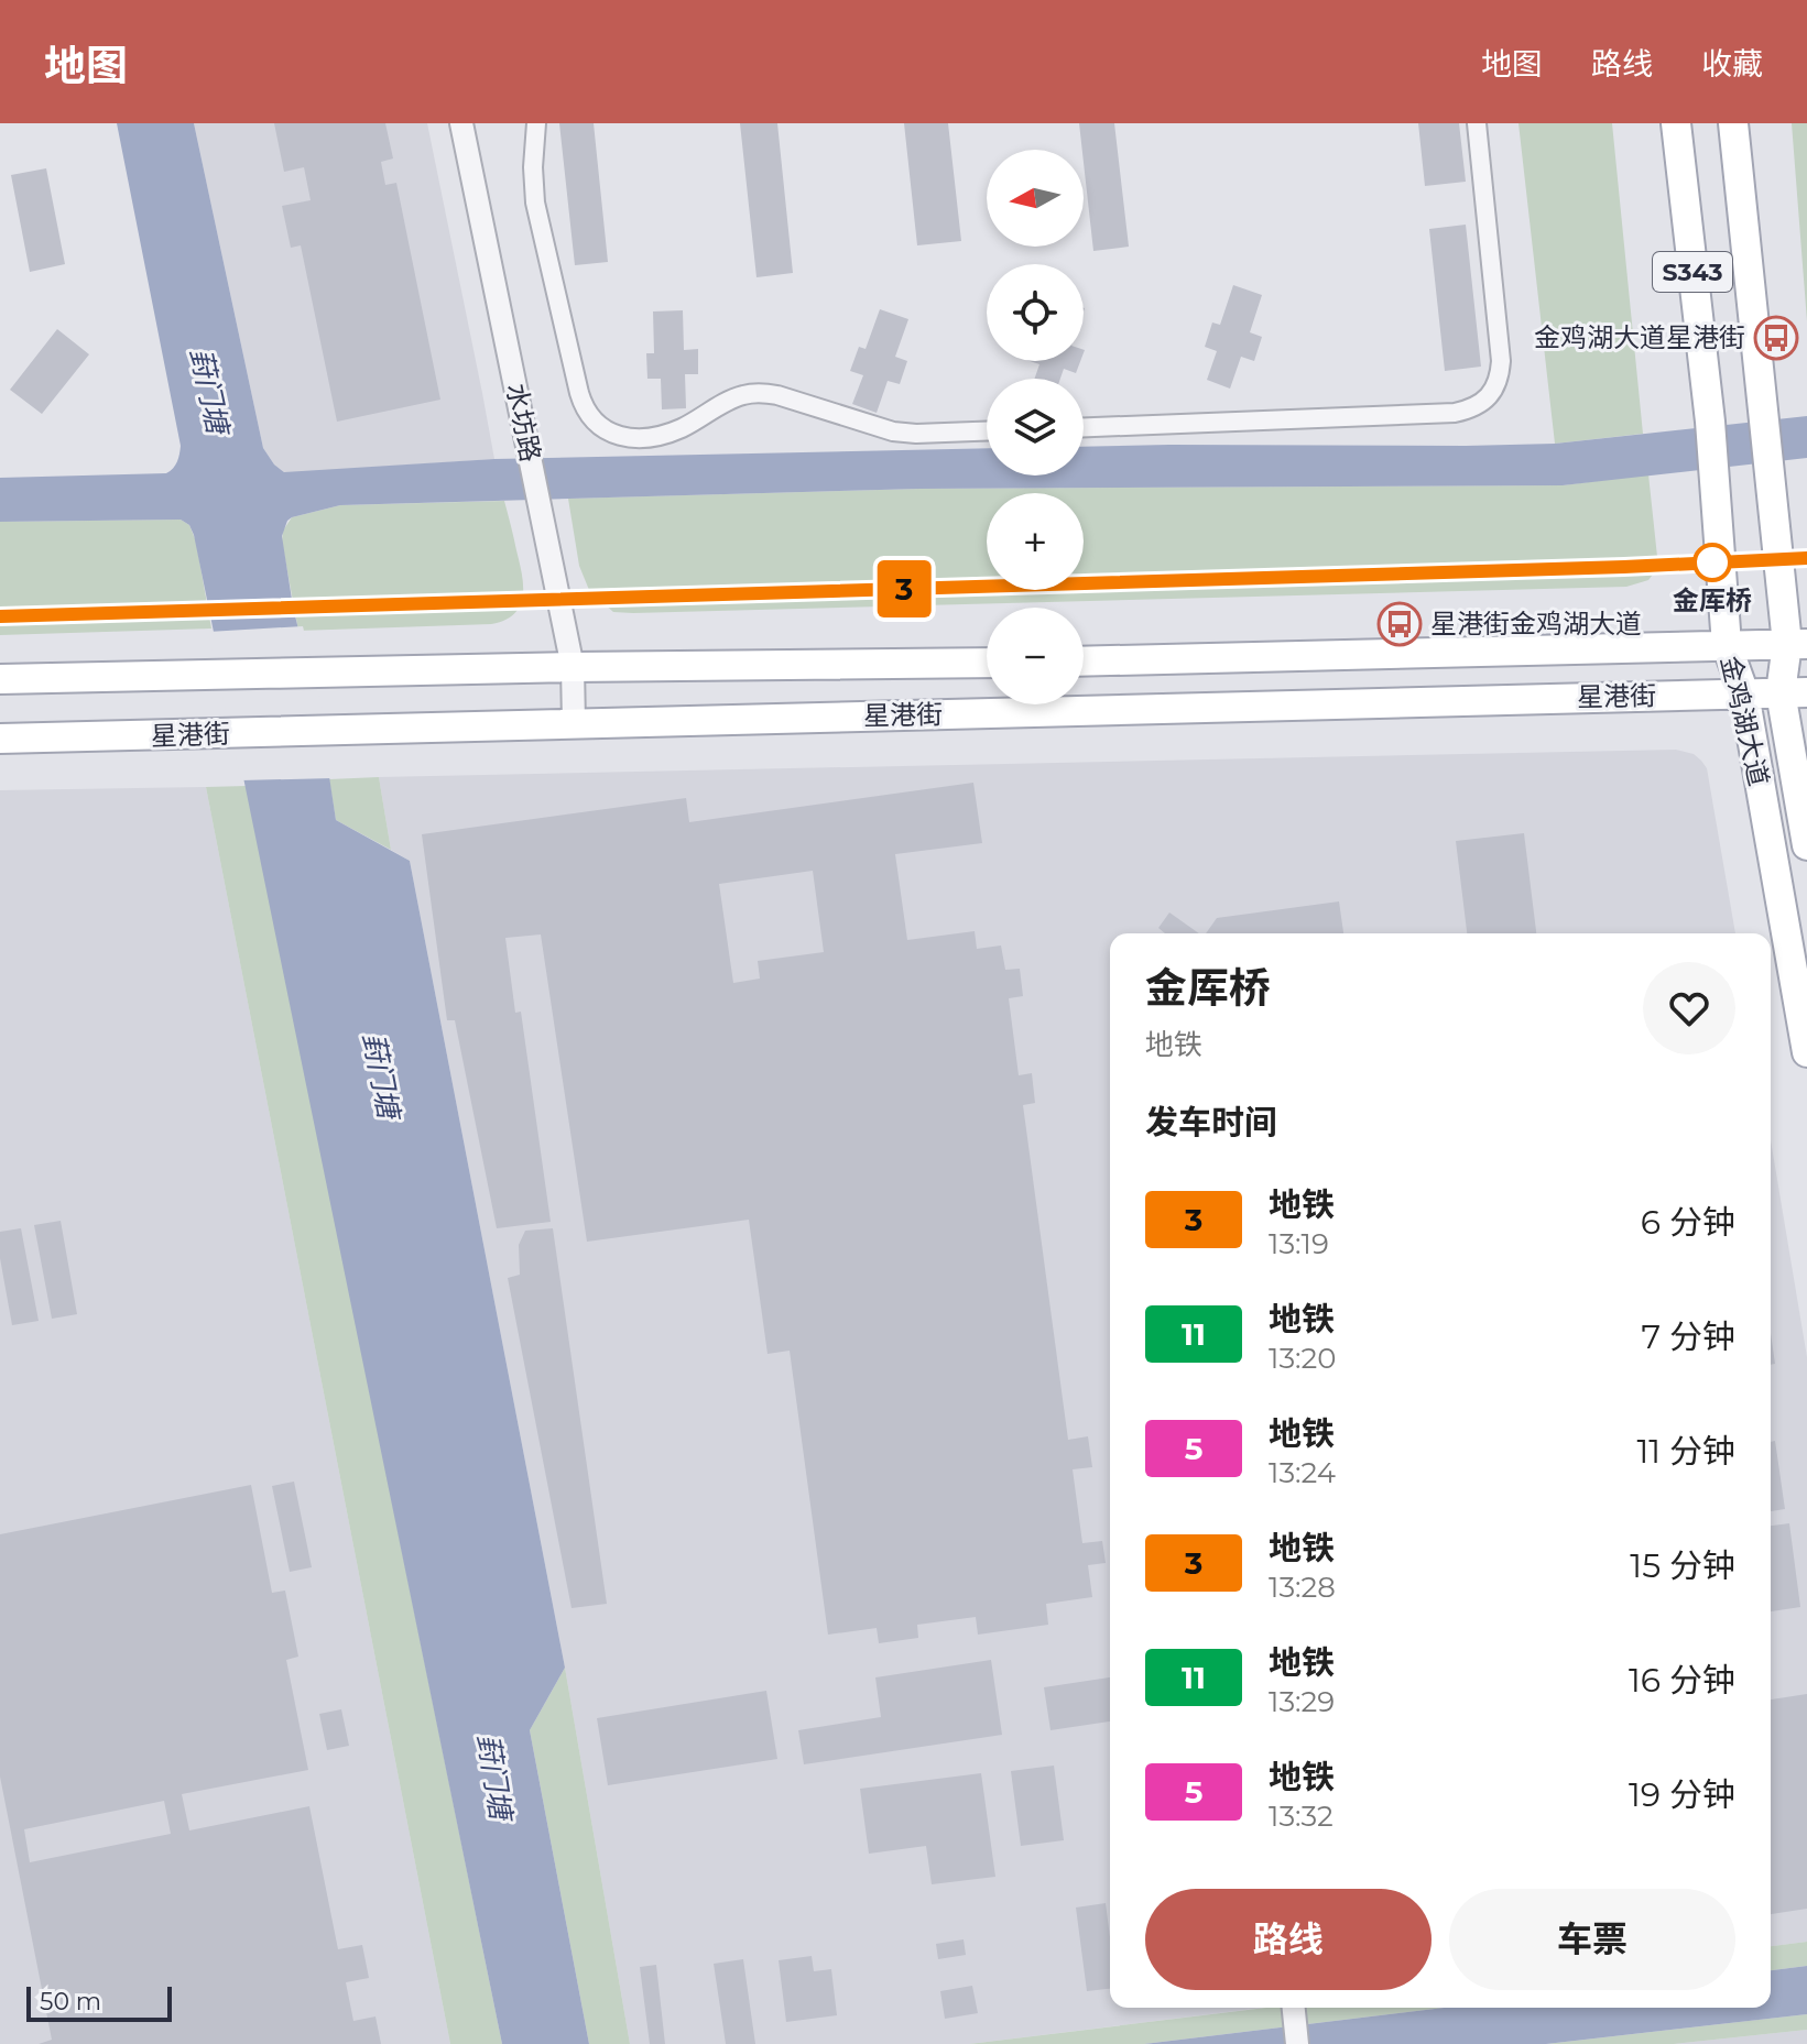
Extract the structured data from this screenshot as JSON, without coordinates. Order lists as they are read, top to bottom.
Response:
{
  "streets": {
    "main road": ["S343", "星港街", "金鸡湖大道"],
    "street": ["水坊路"]
  },
  "crossings": [
    ["水坊路", "星港街"],
    ["星港街", "金鸡湖大道"]
  ],
  "water": ["葑门塘"],
  "places": {
    "bus stop": ["金鸡湖大道星港街", "星港街金鸡湖大道"],
    "other": ["金厍桥"]
  },
  "lines": ["metro line 3"],
  "scale_bar": "50 m",
  "north": "left",
  "page": {
    "header": "地图",
    "nav": ["地图", "路线", "收藏"],
    "on_map": "3",
    "map_buttons": ["+", "−"],
    "heading": [
      ["金厍桥", "地铁"],
      "发车时间"
    ],
    "list": [
      {
        "mark": "3",
        "name": "地铁",
        "note": "13:19",
        "value": "6 分钟"
      },
      {
        "mark": "11",
        "name": "地铁",
        "note": "13:20",
        "value": "7 分钟"
      },
      {
        "mark": "5",
        "name": "地铁",
        "note": "13:24",
        "value": "11 分钟"
      },
      {
        "mark": "3",
        "name": "地铁",
        "note": "13:28",
        "value": "15 分钟"
      },
      {
        "mark": "11",
        "name": "地铁",
        "note": "13:29",
        "value": "16 分钟"
      },
      {
        "mark": "5",
        "name": "地铁",
        "note": "13:32",
        "value": "19 分钟"
      }
    ],
    "buttons": ["路线", "车票"],
    "scale": "50 m"
  }
}
